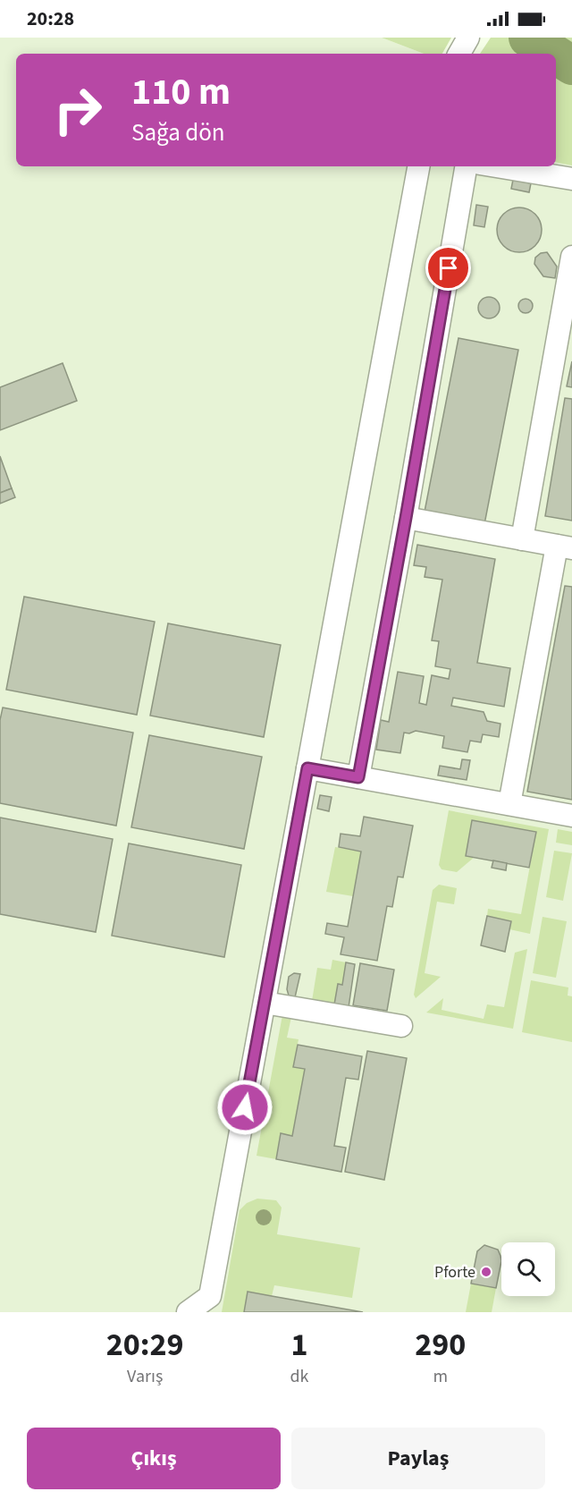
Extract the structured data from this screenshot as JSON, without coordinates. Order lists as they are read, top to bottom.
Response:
{
  "places": ["Pforte"],
  "page": {
    "status": "20:28",
    "turn": ["110 m", "Sağa dön"],
    "eta": [
      "20:29",
      "Varış",
      "1",
      "dk",
      "290",
      "m"
    ],
    "buttons": ["Çıkış", "Paylaş"]
  }
}
